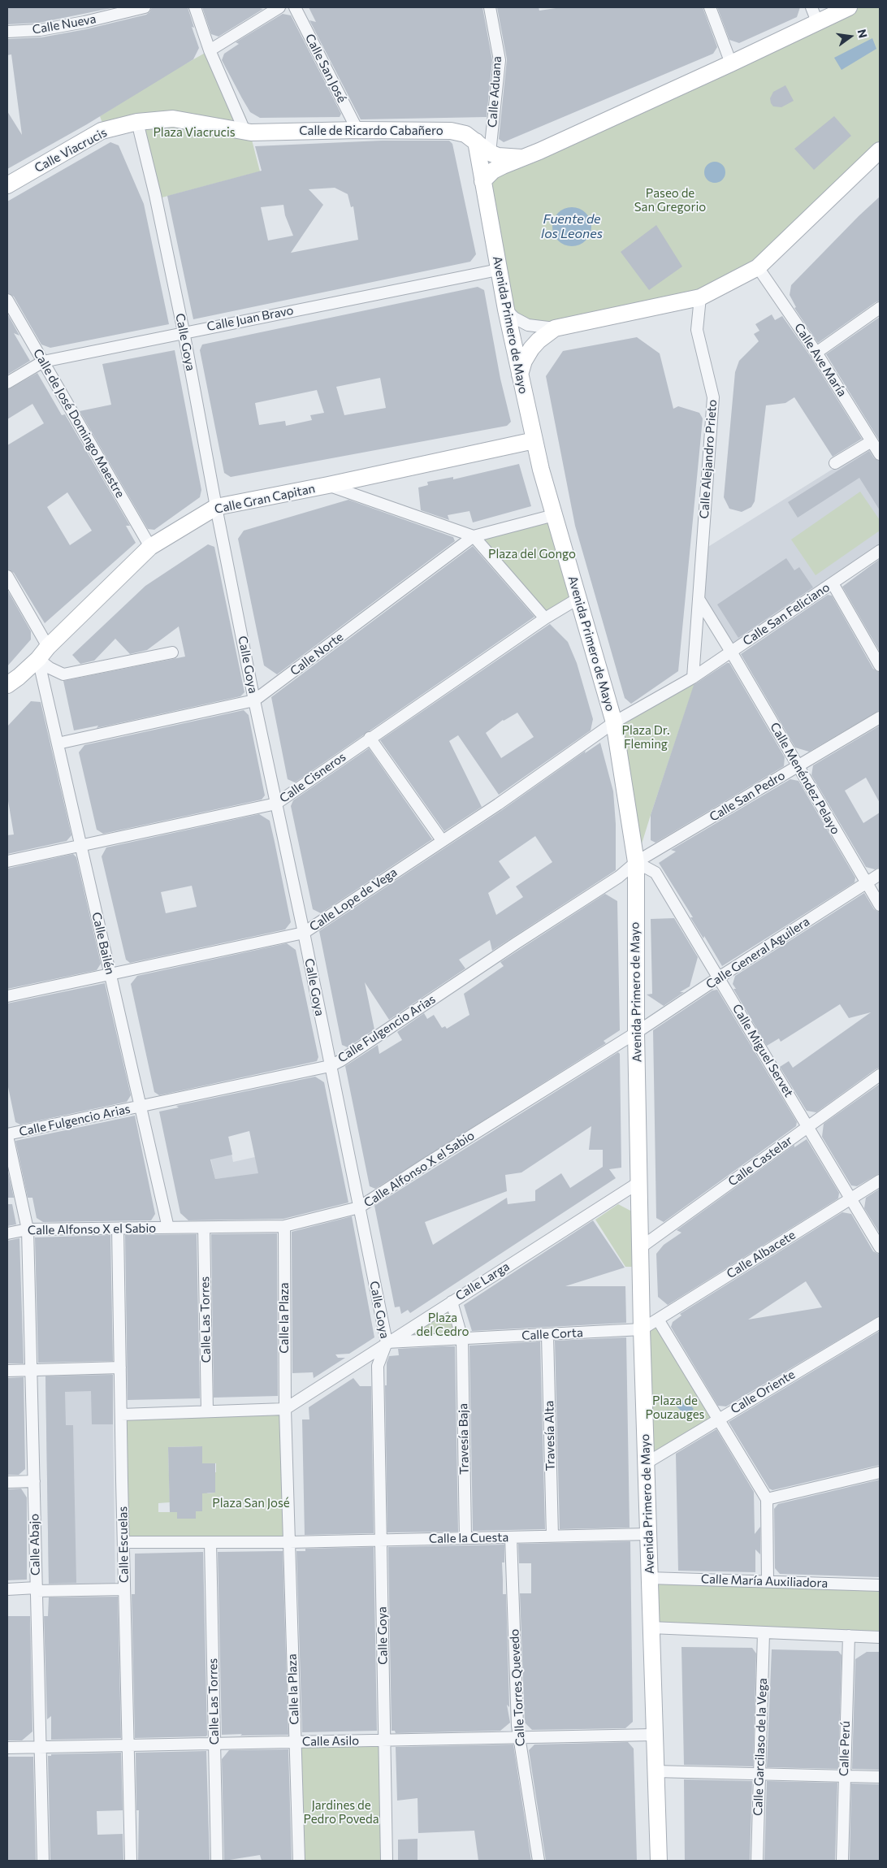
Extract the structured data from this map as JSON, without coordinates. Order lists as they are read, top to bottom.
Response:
{
  "streets": {
    "main road": [
      "Calle de Ricardo Cabañero",
      "Calle Viacrucis",
      "Avenida Primero de Mayo",
      "Calle Gran Capitan"
    ],
    "street": [
      "Calle Nueva",
      "Calle San José",
      "Calle Aduana",
      "Calle Juan Bravo",
      "Calle Goya",
      "Calle Ave María",
      "Calle de José Domingo Maestre",
      "Calle Alejandro Prieto",
      "Calle San Feliciano",
      "Calle Norte",
      "Calle Cisneros",
      "Calle Menéndez Pelayo",
      "Calle San Pedro",
      "Calle Lope de Vega",
      "Calle Bailén",
      "Calle General Aguilera",
      "Calle Fulgencio Arias",
      "Calle Miguel Servet",
      "Calle Castelar",
      "Calle Alfonso X el Sabio",
      "Calle Albacete",
      "Calle Larga",
      "Calle la Plaza",
      "Calle Las Torres",
      "Calle Corta",
      "Calle Oriente",
      "Travesía Alta",
      "Travesía Baja",
      "Calle la Cuesta",
      "Calle Abajo",
      "Calle Escuelas",
      "Calle María Auxiliadora",
      "Calle Torres Quevedo",
      "Calle Asilo",
      "Calle Garcilaso de la Vega",
      "Calle Perú"
    ]
  },
  "crossings": [
    ["Calle San José", "Calle de Ricardo Cabañero"],
    ["Calle Aduana", "Calle de Ricardo Cabañero"],
    ["Calle de Ricardo Cabañero", "Avenida Primero de Mayo"],
    ["Calle Viacrucis", "Calle Goya"],
    ["Calle Juan Bravo", "Avenida Primero de Mayo"],
    ["Calle Juan Bravo", "Calle Goya"],
    ["Calle Juan Bravo", "Calle de José Domingo Maestre"],
    ["Avenida Primero de Mayo", "Calle Gran Capitan"],
    ["Avenida Primero de Mayo", "Calle Norte"],
    ["Avenida Primero de Mayo", "Calle Cisneros"],
    ["Avenida Primero de Mayo", "Calle San Pedro"],
    ["Avenida Primero de Mayo", "Calle Lope de Vega"],
    ["Avenida Primero de Mayo", "Calle General Aguilera"],
    ["Avenida Primero de Mayo", "Calle Fulgencio Arias"],
    ["Avenida Primero de Mayo", "Calle Miguel Servet"],
    ["Avenida Primero de Mayo", "Calle Castelar"],
    ["Avenida Primero de Mayo", "Calle Alfonso X el Sabio"],
    ["Avenida Primero de Mayo", "Calle Albacete"],
    ["Avenida Primero de Mayo", "Calle Larga"],
    ["Avenida Primero de Mayo", "Calle Corta"],
    ["Avenida Primero de Mayo", "Calle Oriente"],
    ["Avenida Primero de Mayo", "Calle la Cuesta"],
    ["Avenida Primero de Mayo", "Calle María Auxiliadora"],
    ["Avenida Primero de Mayo", "Calle Asilo"],
    ["Calle Goya", "Calle Gran Capitan"],
    ["Calle Goya", "Calle Norte"],
    ["Calle Goya", "Calle Cisneros"],
    ["Calle Goya", "Calle Lope de Vega"],
    ["Calle Goya", "Calle Fulgencio Arias"],
    ["Calle Goya", "Calle Alfonso X el Sabio"],
    ["Calle Goya", "Calle Larga"],
    ["Calle Goya", "Calle la Cuesta"],
    ["Calle Goya", "Calle Asilo"],
    ["Calle de José Domingo Maestre", "Calle Gran Capitan"],
    ["Calle Alejandro Prieto", "Calle San Feliciano"],
    ["Calle Gran Capitan", "Calle Bailén"],
    ["Calle San Feliciano", "Calle Menéndez Pelayo"],
    ["Calle Norte", "Calle Bailén"],
    ["Calle Cisneros", "Calle Bailén"],
    ["Calle Menéndez Pelayo", "Calle San Pedro"],
    ["Calle Menéndez Pelayo", "Calle General Aguilera"],
    ["Calle San Pedro", "Calle Fulgencio Arias"],
    ["Calle San Pedro", "Calle Miguel Servet"],
    ["Calle Lope de Vega", "Calle Bailén"],
    ["Calle Bailén", "Calle Fulgencio Arias"],
    ["Calle Bailén", "Calle Alfonso X el Sabio"],
    ["Calle General Aguilera", "Calle Miguel Servet"],
    ["Calle General Aguilera", "Calle Alfonso X el Sabio"],
    ["Calle Fulgencio Arias", "Calle Miguel Servet"],
    ["Calle Fulgencio Arias", "Calle Abajo"],
    ["Calle Miguel Servet", "Calle Castelar"],
    ["Calle Miguel Servet", "Calle Albacete"],
    ["Calle Alfonso X el Sabio", "Calle la Plaza"],
    ["Calle Alfonso X el Sabio", "Calle Las Torres"],
    ["Calle Alfonso X el Sabio", "Calle Abajo"],
    ["Calle Alfonso X el Sabio", "Calle Escuelas"],
    ["Calle Albacete", "Calle Corta"],
    ["Calle Larga", "Calle la Plaza"],
    ["Calle la Plaza", "Calle la Cuesta"],
    ["Calle la Plaza", "Calle Asilo"],
    ["Calle Las Torres", "Calle Asilo"],
    ["Calle Corta", "Travesía Alta"],
    ["Calle Corta", "Travesía Baja"],
    ["Travesía Alta", "Calle la Cuesta"],
    ["Travesía Baja", "Calle la Cuesta"],
    ["Calle la Cuesta", "Calle Torres Quevedo"],
    ["Calle Abajo", "Calle Asilo"],
    ["Calle Escuelas", "Calle Asilo"],
    ["Calle Torres Quevedo", "Calle Asilo"]
  ],
  "water": ["Fuente de los Leones"],
  "parks": [
    "Plaza Viacrucis",
    "Paseo de San Gregorio",
    "Plaza del Gongo",
    "Plaza Dr. Fleming",
    "Plaza del Cedro",
    "Plaza de Pouzauges",
    "Plaza San José",
    "Jardines de Pedro Poveda"
  ],
  "north": "right"
}
